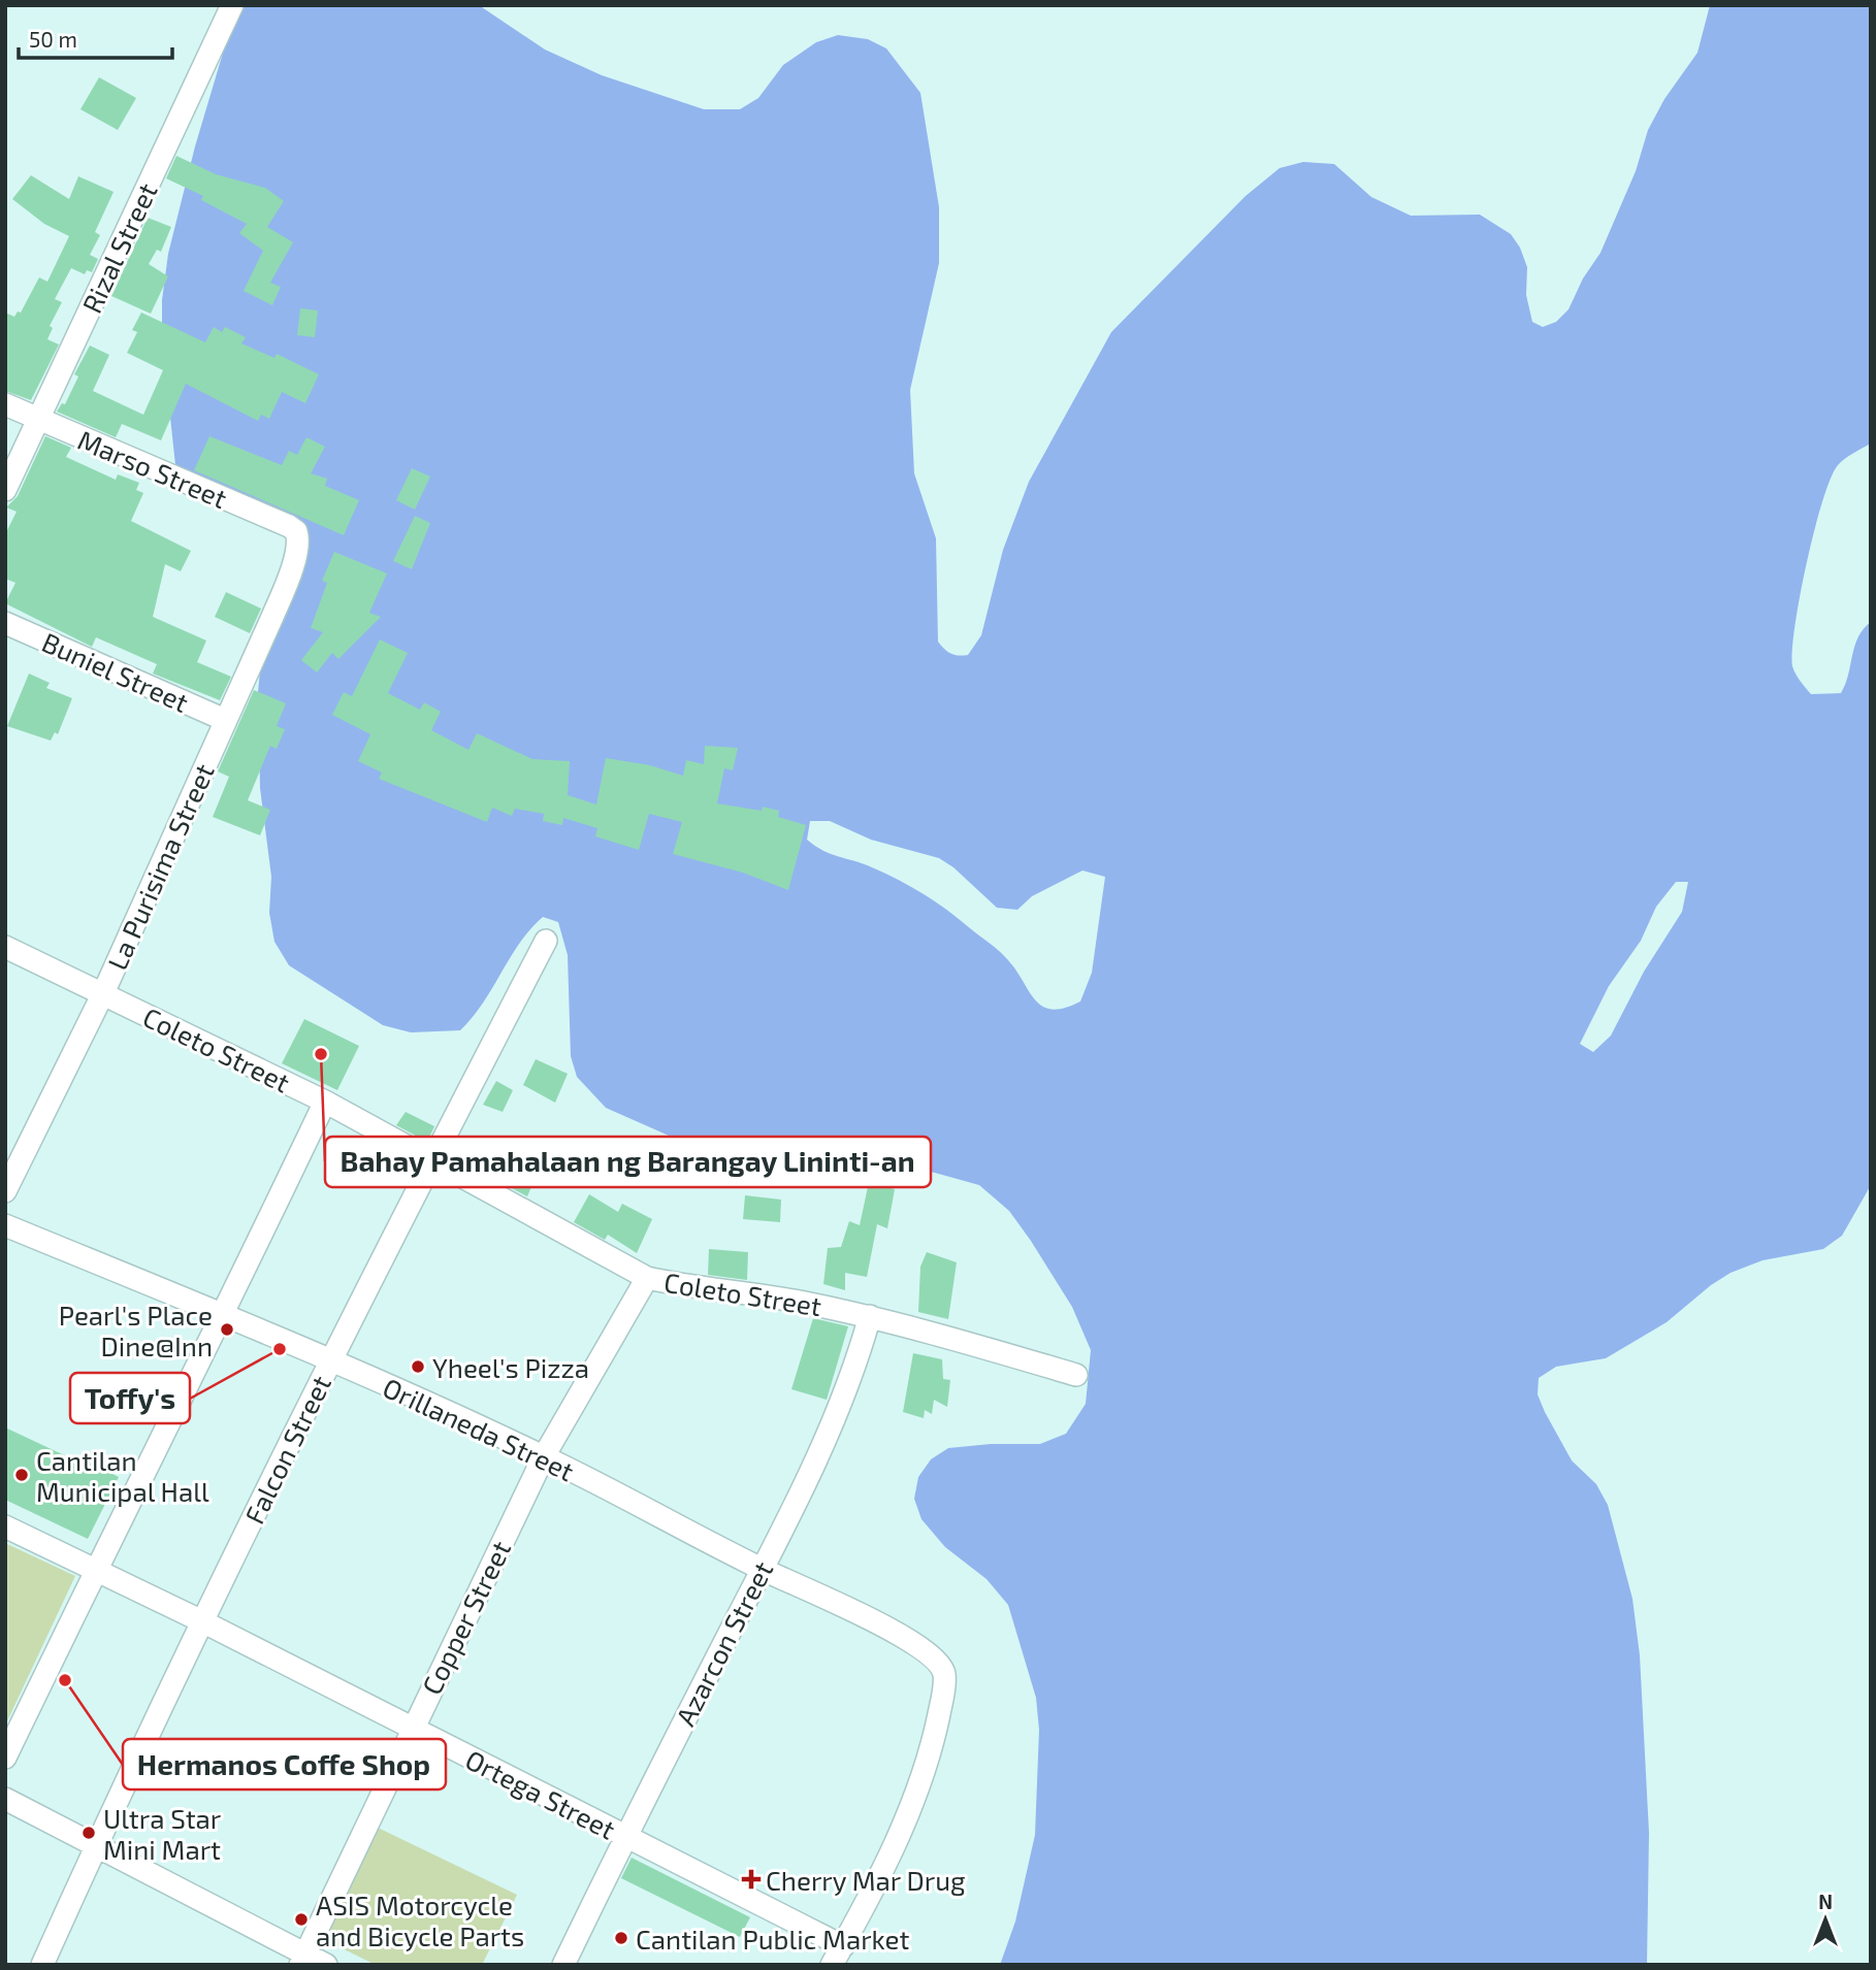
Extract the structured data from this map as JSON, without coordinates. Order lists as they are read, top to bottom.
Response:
{
  "streets": {
    "street": [
      "Rizal Street",
      "Marso Street",
      "Buniel Street",
      "La Purisima Street",
      "Coleto Street",
      "Orillaneda Street",
      "Falcon Street",
      "Copper Street",
      "Azarcon Street",
      "Ortega Street"
    ]
  },
  "crossings": [
    ["Rizal Street", "Marso Street"],
    ["Marso Street", "La Purisima Street"],
    ["Buniel Street", "La Purisima Street"],
    ["La Purisima Street", "Coleto Street"],
    ["Coleto Street", "Falcon Street"],
    ["Coleto Street", "Copper Street"],
    ["Coleto Street", "Azarcon Street"],
    ["Orillaneda Street", "Falcon Street"],
    ["Orillaneda Street", "Copper Street"],
    ["Orillaneda Street", "Azarcon Street"],
    ["Orillaneda Street", "Ortega Street"],
    ["Falcon Street", "Ortega Street"],
    ["Copper Street", "Ortega Street"],
    ["Azarcon Street", "Ortega Street"]
  ],
  "places": {
    "other": [
      "Bahay Pamahalaan ng Barangay Lininti-an",
      "Pearl's Place Dine@Inn",
      "Toffy's",
      "Yheel's Pizza",
      "Cantilan Municipal Hall",
      "Hermanos Coffe Shop",
      "Ultra Star Mini Mart",
      "ASIS Motorcycle and Bicycle Parts",
      "Cantilan Public Market"
    ],
    "health": ["Cherry Mar Drug"]
  },
  "scale_bar": "50 m",
  "north": "top"
}
